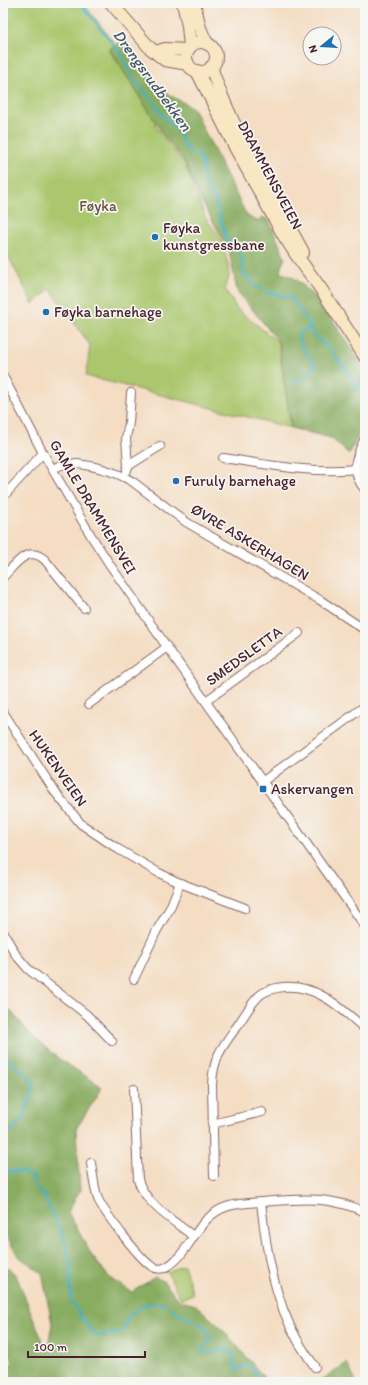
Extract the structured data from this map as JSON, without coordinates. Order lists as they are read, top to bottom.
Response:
{
  "streets": {
    "main road": ["DRAMMENSVEIEN"],
    "street": [
      "GAMLE DRAMMENSVEI",
      "ØVRE ASKERHAGEN",
      "SMEDSLETTA",
      "HUKENVEIEN"
    ]
  },
  "crossings": [
    ["GAMLE DRAMMENSVEI", "ØVRE ASKERHAGEN"],
    ["GAMLE DRAMMENSVEI", "SMEDSLETTA"]
  ],
  "water": ["Drengsrudbekken"],
  "parks": ["Føyka"],
  "places": {
    "other": ["Føyka kunstgressbane", "Føyka barnehage", "Furuly barnehage"],
    "transit": ["Askervangen"]
  },
  "scale_bar": "100 m",
  "north": "left"
}
